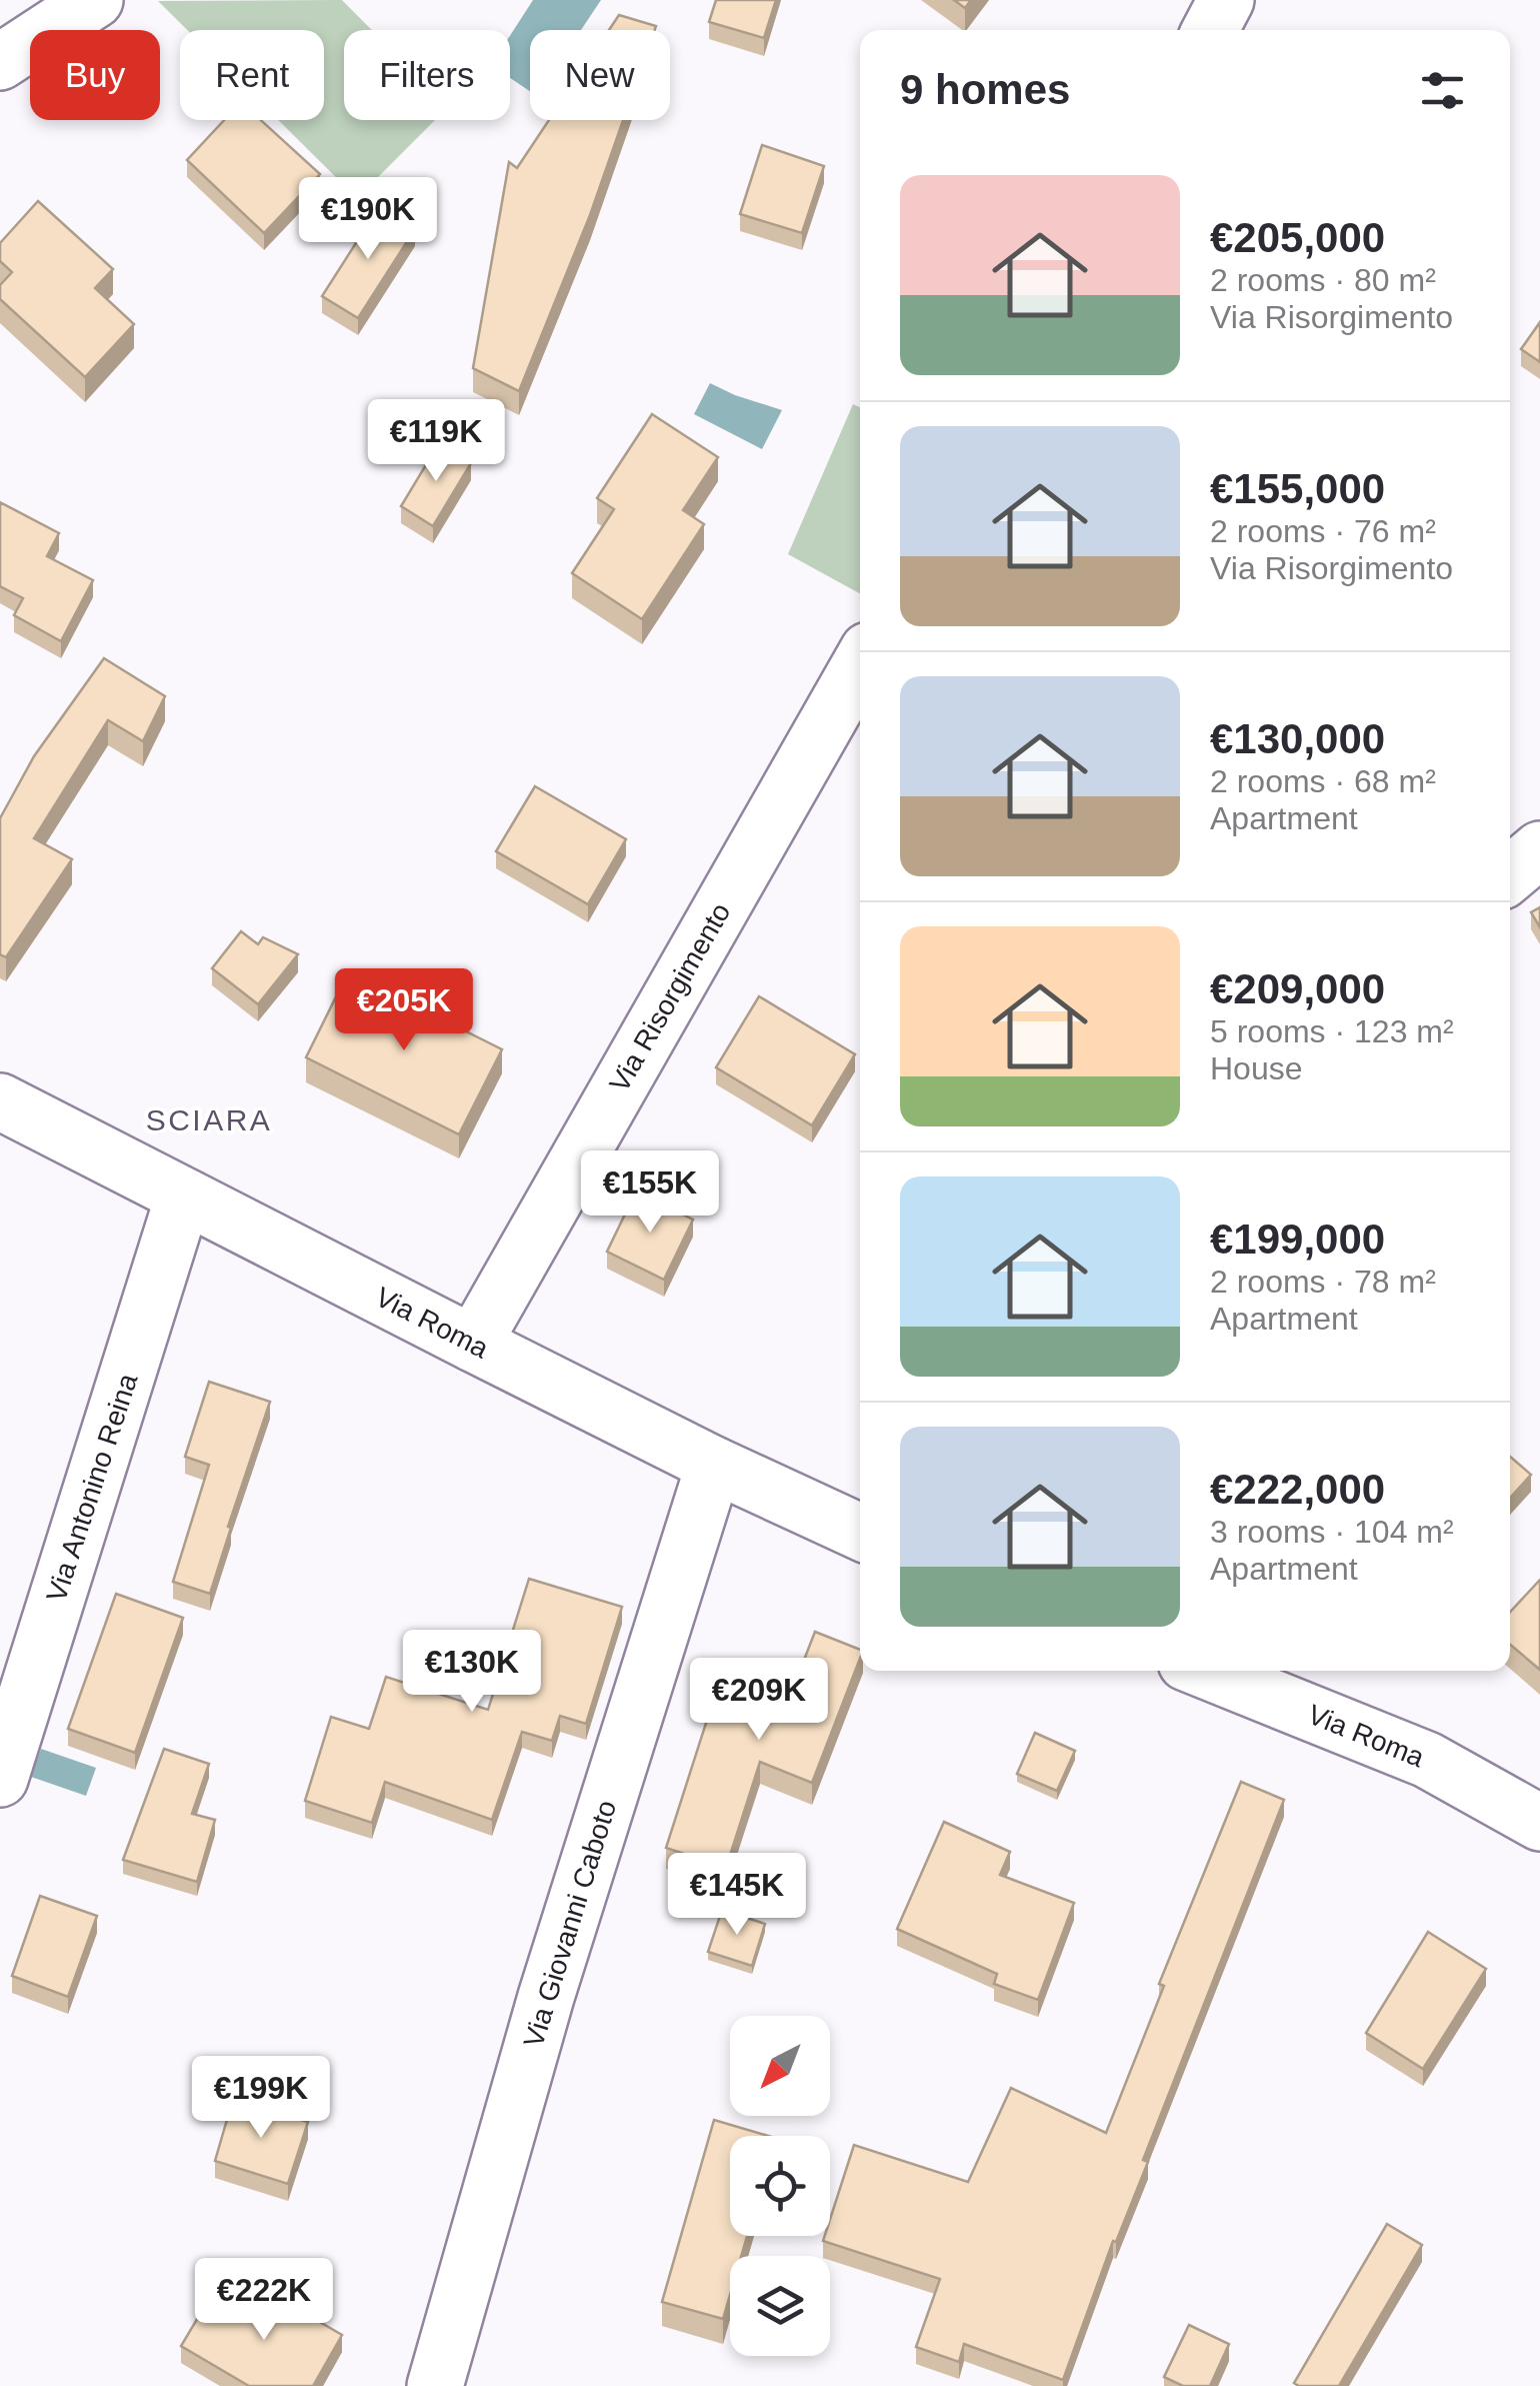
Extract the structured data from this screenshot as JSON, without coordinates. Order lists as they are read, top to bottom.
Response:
{
  "streets": {
    "street": [
      "Via Risorgimento",
      "Via Roma",
      "Via Antonino Reina",
      "Via Giovanni Caboto"
    ]
  },
  "crossings": [
    ["Via Risorgimento", "Via Roma"],
    ["Via Roma", "Via Antonino Reina"],
    ["Via Roma", "Via Giovanni Caboto"]
  ],
  "districts": ["SCIARA"],
  "north": "bottom left",
  "page": {
    "chip": [
      "Buy",
      "Rent",
      "Filters",
      "New"
    ],
    "heading": "9 homes",
    "list": [
      {
        "name": "€205,000",
        "note": "2 rooms · 80 m² · Via Risorgimento"
      },
      {
        "name": "€155,000",
        "note": "2 rooms · 76 m² · Via Risorgimento"
      },
      {
        "name": "€130,000",
        "note": "2 rooms · 68 m² · Apartment"
      },
      {
        "name": "€209,000",
        "note": "5 rooms · 123 m² · House"
      },
      {
        "name": "€199,000",
        "note": "2 rooms · 78 m² · Apartment"
      },
      {
        "name": "€222,000",
        "note": "3 rooms · 104 m² · Apartment"
      }
    ],
    "price": [
      "€190K",
      "€119K",
      "€205K",
      "€155K",
      "€130K",
      "€209K",
      "€145K",
      "€199K",
      "€222K"
    ]
  }
}
